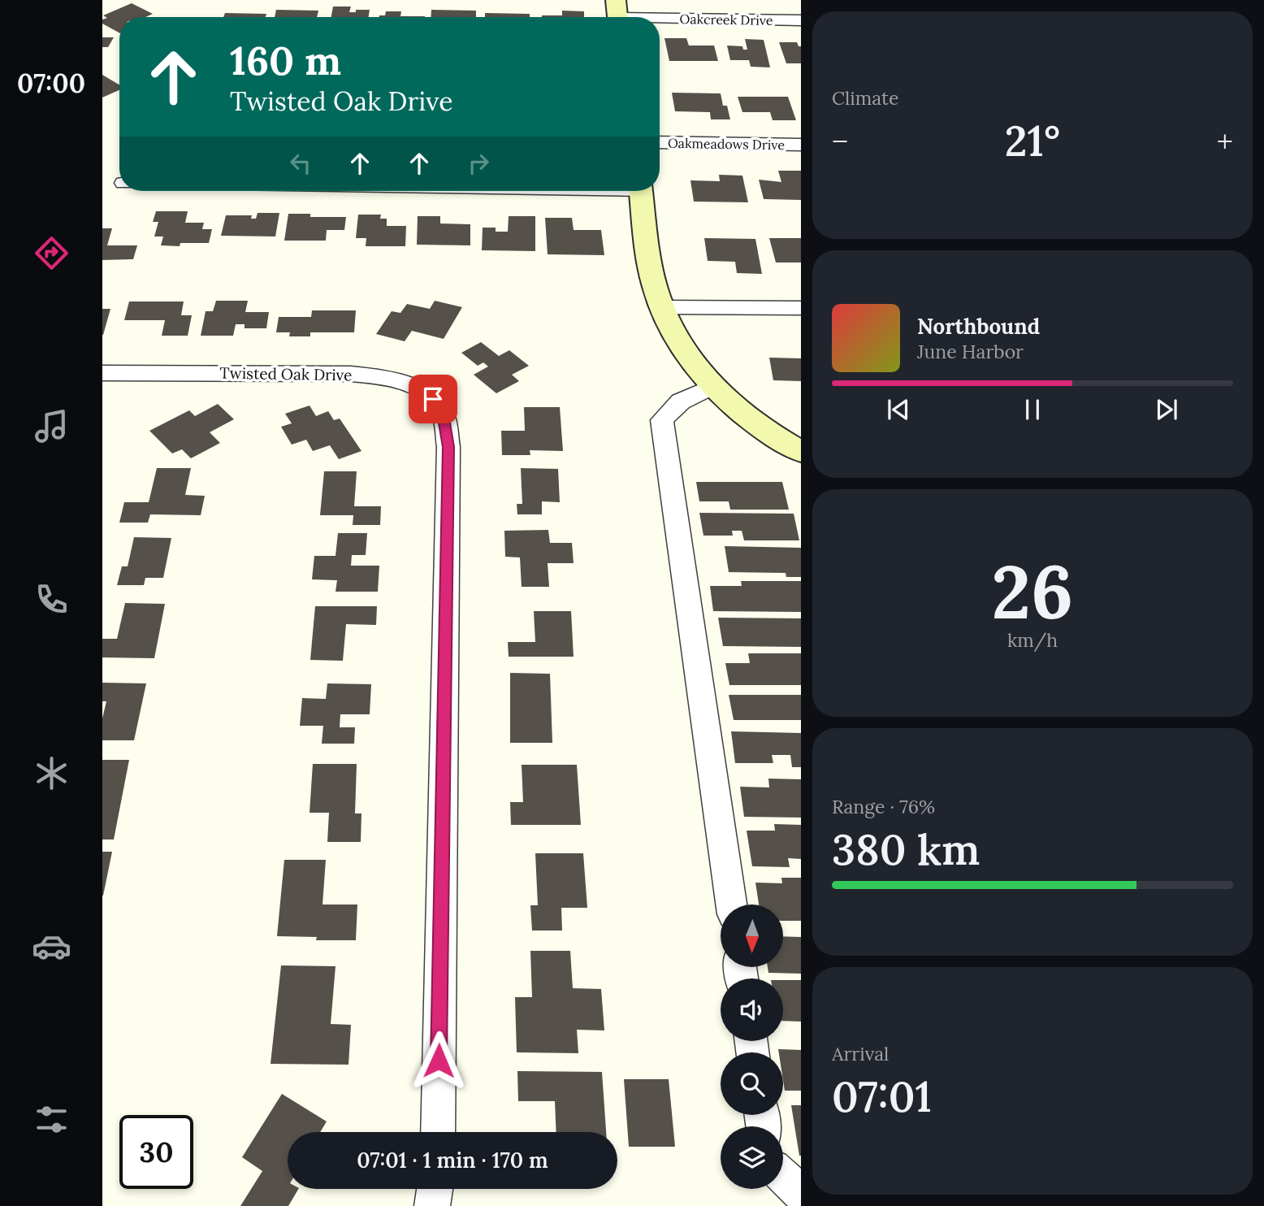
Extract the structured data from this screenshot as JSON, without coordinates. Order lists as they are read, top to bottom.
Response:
{
  "streets": {
    "street": ["Oakcreek Drive", "Oakmeadows Drive", "Twisted Oak Drive"]
  },
  "north": "bottom",
  "page": {
    "tabs": "07:00",
    "tile": [
      "Climate",
      ["26", "km/h"],
      ["Range · 76%", "380 km"],
      ["Arrival", "07:01"]
    ],
    "turn": ["160 m", "Twisted Oak Drive"],
    "heat": ["−", "21°", "+"],
    "song": ["Northbound", "June Harbor"],
    "limit": "30",
    "trip": "07:01 · 1 min · 170 m"
  }
}
